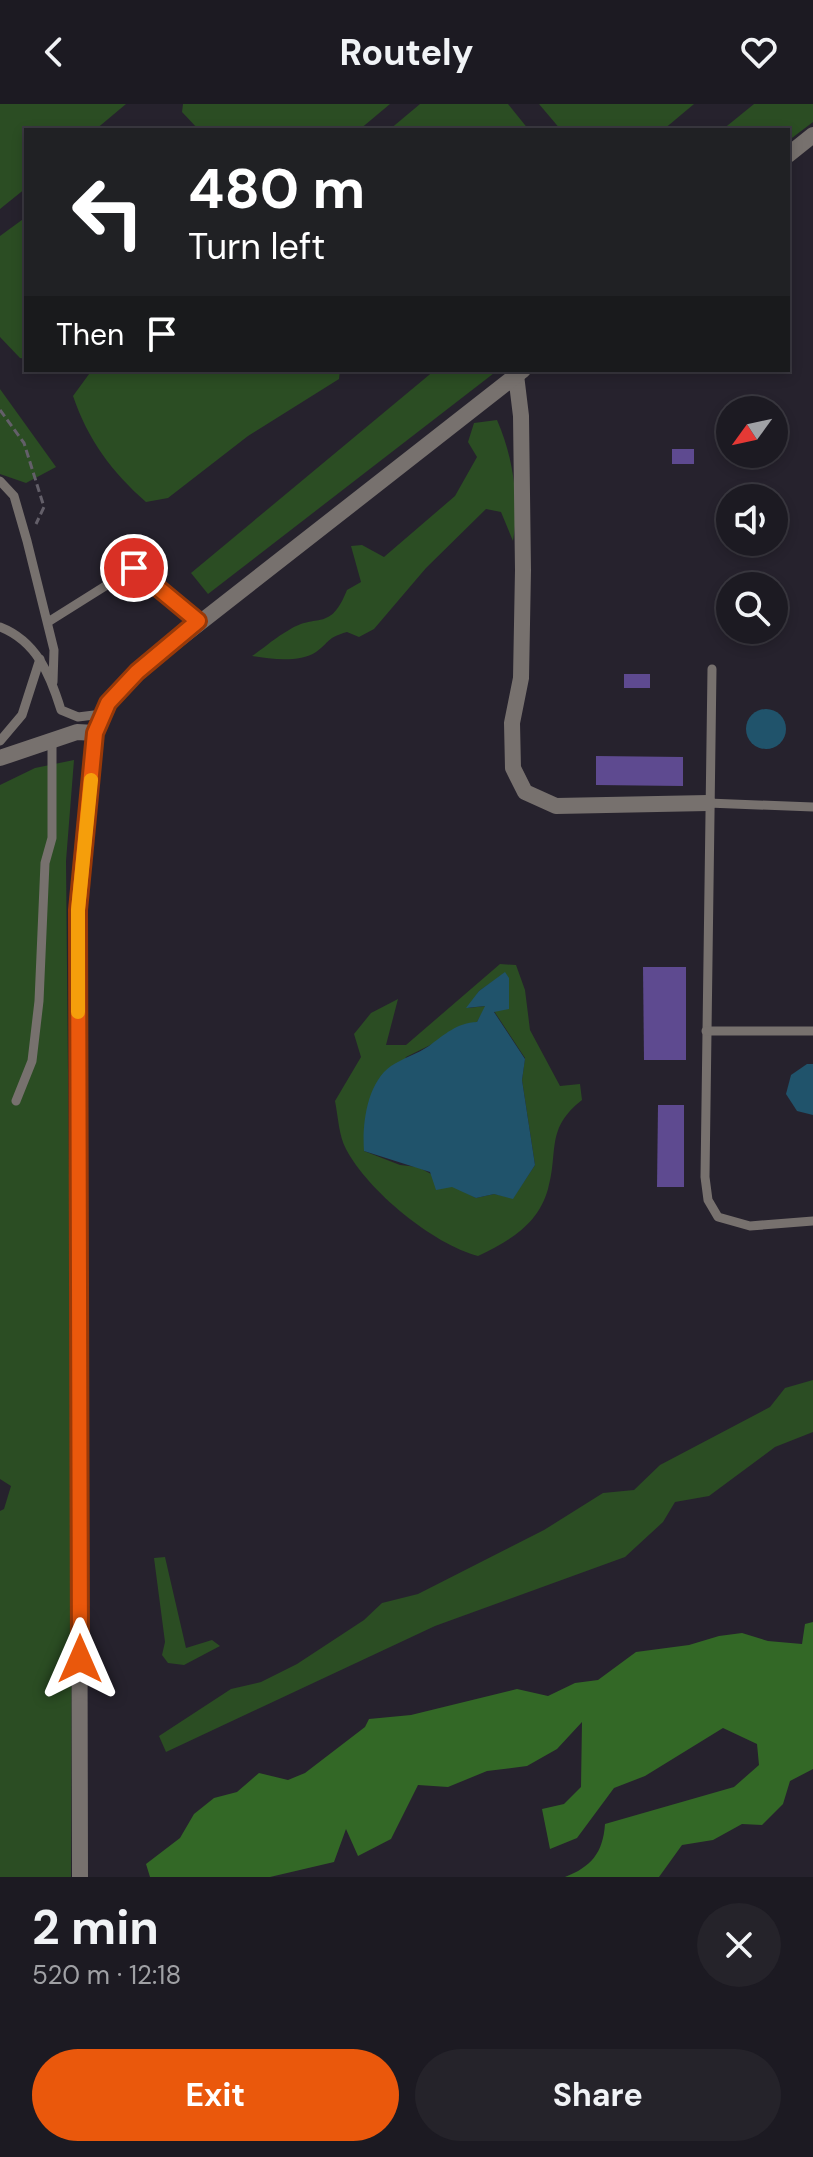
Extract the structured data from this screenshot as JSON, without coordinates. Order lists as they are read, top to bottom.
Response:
{
  "north": "bottom left",
  "page": {
    "header": "Routely",
    "turn": ["480 m", "Turn left"],
    "then": "Then",
    "heading": ["2 min", "520 m · 12:18"],
    "buttons": ["Exit", "Share"]
  }
}
